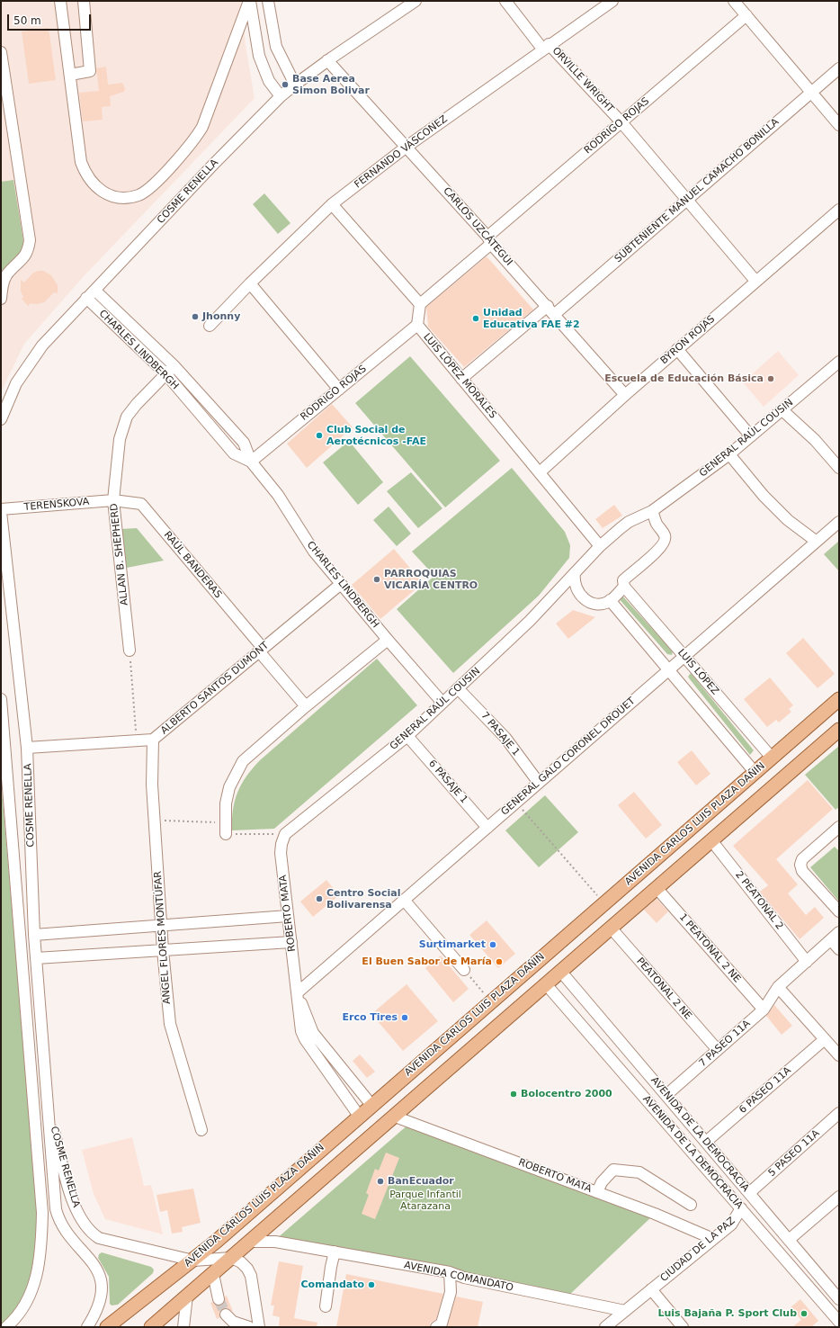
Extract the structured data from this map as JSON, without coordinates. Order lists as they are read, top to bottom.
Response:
{
  "streets": {
    "main road": ["AVENIDA CARLOS LUIS PLAZA DAÑIN"],
    "street": [
      "ORVILLE WRIGHT",
      "RODRIGO ROJAS",
      "FERNANDO VÁSCONEZ",
      "SUBTENIENTE MANUEL CAMACHO BONILLA",
      "COSME RENELLA",
      "CARLOS UZCÁTEGUI",
      "BYRON ROJAS",
      "CHARLES LINDBERGH",
      "LUIS LÓPEZ MORALES",
      "GENERAL RAÚL COUSIN",
      "TERENSKOVA",
      "ALLAN B. SHEPHERD",
      "RAÚL BANDERAS",
      "LUIS LÓPEZ",
      "ALBERTO SANTOS DUMONT",
      "7 PASAJE 1",
      "GENERAL GALO CORONEL DROUET",
      "6 PASAJE 1",
      "2 PEATONAL 2",
      "ROBERTO MATA",
      "ANGEL FLORES MONTÚFAR",
      "1 PEATONAL 2 NE",
      "PEATONAL 2 NE",
      "7 PASEO 11A",
      "6 PASEO 11A",
      "AVENIDA DE LA DEMOCRACIA",
      "5 PASEO 11A",
      "CIUDAD DE LA PAZ",
      "AVENIDA COMANDATO"
    ]
  },
  "crossings": [
    ["ORVILLE WRIGHT", "RODRIGO ROJAS"],
    ["ORVILLE WRIGHT", "FERNANDO VÁSCONEZ"],
    ["ORVILLE WRIGHT", "SUBTENIENTE MANUEL CAMACHO BONILLA"],
    ["ORVILLE WRIGHT", "BYRON ROJAS"],
    ["RODRIGO ROJAS", "CARLOS UZCÁTEGUI"],
    ["RODRIGO ROJAS", "CHARLES LINDBERGH"],
    ["RODRIGO ROJAS", "LUIS LÓPEZ MORALES"],
    ["FERNANDO VÁSCONEZ", "CARLOS UZCÁTEGUI"],
    ["SUBTENIENTE MANUEL CAMACHO BONILLA", "CARLOS UZCÁTEGUI"],
    ["SUBTENIENTE MANUEL CAMACHO BONILLA", "LUIS LÓPEZ MORALES"],
    ["COSME RENELLA", "CARLOS UZCÁTEGUI"],
    ["COSME RENELLA", "CHARLES LINDBERGH"],
    ["COSME RENELLA", "TERENSKOVA"],
    ["COSME RENELLA", "ALBERTO SANTOS DUMONT"],
    ["COSME RENELLA", "AVENIDA CARLOS LUIS PLAZA DAÑIN"],
    ["CARLOS UZCÁTEGUI", "BYRON ROJAS"],
    ["BYRON ROJAS", "LUIS LÓPEZ MORALES"],
    ["CHARLES LINDBERGH", "GENERAL RAÚL COUSIN"],
    ["CHARLES LINDBERGH", "ALLAN B. SHEPHERD"],
    ["CHARLES LINDBERGH", "ALBERTO SANTOS DUMONT"],
    ["LUIS LÓPEZ MORALES", "GENERAL RAÚL COUSIN"],
    ["GENERAL RAÚL COUSIN", "7 PASAJE 1"],
    ["GENERAL RAÚL COUSIN", "6 PASAJE 1"],
    ["GENERAL RAÚL COUSIN", "ROBERTO MATA"],
    ["TERENSKOVA", "ALLAN B. SHEPHERD"],
    ["TERENSKOVA", "RAÚL BANDERAS"],
    ["ALLAN B. SHEPHERD", "RAÚL BANDERAS"],
    ["RAÚL BANDERAS", "ALBERTO SANTOS DUMONT"],
    ["LUIS LÓPEZ", "GENERAL GALO CORONEL DROUET"],
    ["LUIS LÓPEZ", "AVENIDA CARLOS LUIS PLAZA DAÑIN"],
    ["ALBERTO SANTOS DUMONT", "ANGEL FLORES MONTÚFAR"],
    ["7 PASAJE 1", "GENERAL GALO CORONEL DROUET"],
    ["GENERAL GALO CORONEL DROUET", "6 PASAJE 1"],
    ["GENERAL GALO CORONEL DROUET", "ROBERTO MATA"],
    ["AVENIDA CARLOS LUIS PLAZA DAÑIN", "ROBERTO MATA"],
    ["2 PEATONAL 2", "7 PASEO 11A"],
    ["ROBERTO MATA", "CIUDAD DE LA PAZ"],
    ["1 PEATONAL 2 NE", "7 PASEO 11A"],
    ["PEATONAL 2 NE", "7 PASEO 11A"],
    ["7 PASEO 11A", "AVENIDA DE LA DEMOCRACIA"],
    ["6 PASEO 11A", "AVENIDA DE LA DEMOCRACIA"],
    ["AVENIDA DE LA DEMOCRACIA", "5 PASEO 11A"],
    ["AVENIDA DE LA DEMOCRACIA", "CIUDAD DE LA PAZ"],
    ["CIUDAD DE LA PAZ", "AVENIDA COMANDATO"]
  ],
  "parks": ["Parque Infantil Atarazana"],
  "places": [
    "Base Aerea Simon Bolivar",
    "Jhonny",
    "Unidad Educativa FAE #2",
    "Escuela de Educación Básica",
    "Club Social de Aerotécnicos -FAE",
    "PARROQUIAS VICARÍA CENTRO",
    "Centro Social Bolivarensa",
    "Surtimarket",
    "El Buen Sabor de María",
    "Erco Tires",
    "Bolocentro 2000",
    "BanEcuador",
    "Comandato",
    "Luis Bajaña P. Sport Club"
  ],
  "scale_bar": "50 m"
}
